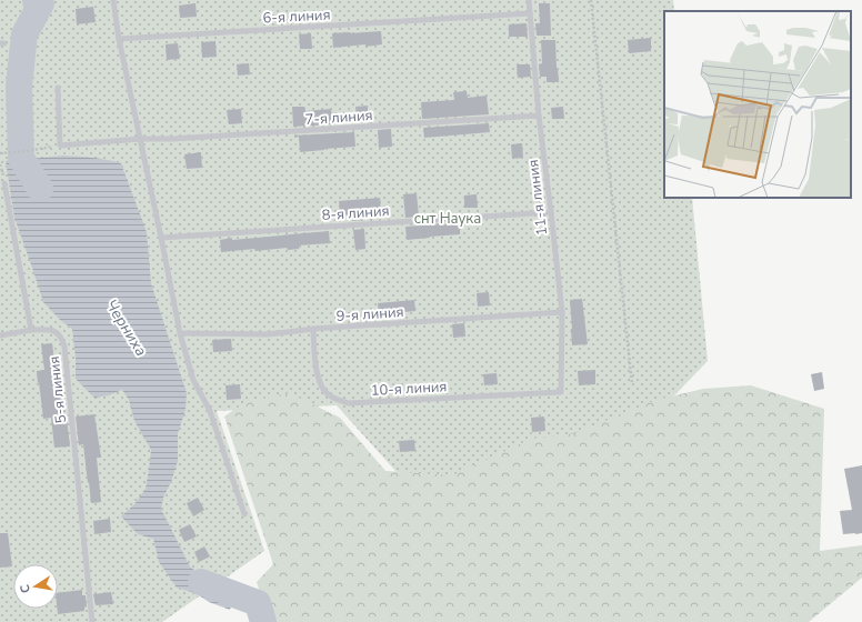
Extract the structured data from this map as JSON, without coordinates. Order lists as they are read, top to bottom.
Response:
{
  "streets": {
    "lane": [
      "6-я линия",
      "7-я линия",
      "11-я линия",
      "8-я линия",
      "9-я линия",
      "10-я линия",
      "5-я линия"
    ]
  },
  "crossings": [
    ["6-я линия", "11-я линия"],
    ["7-я линия", "11-я линия"],
    ["11-я линия", "8-я линия"],
    ["11-я линия", "9-я линия"],
    ["11-я линия", "10-я линия"],
    ["9-я линия", "10-я линия"]
  ],
  "water": ["Черниха"],
  "parks": ["снт Наука"],
  "north": "left"
}
